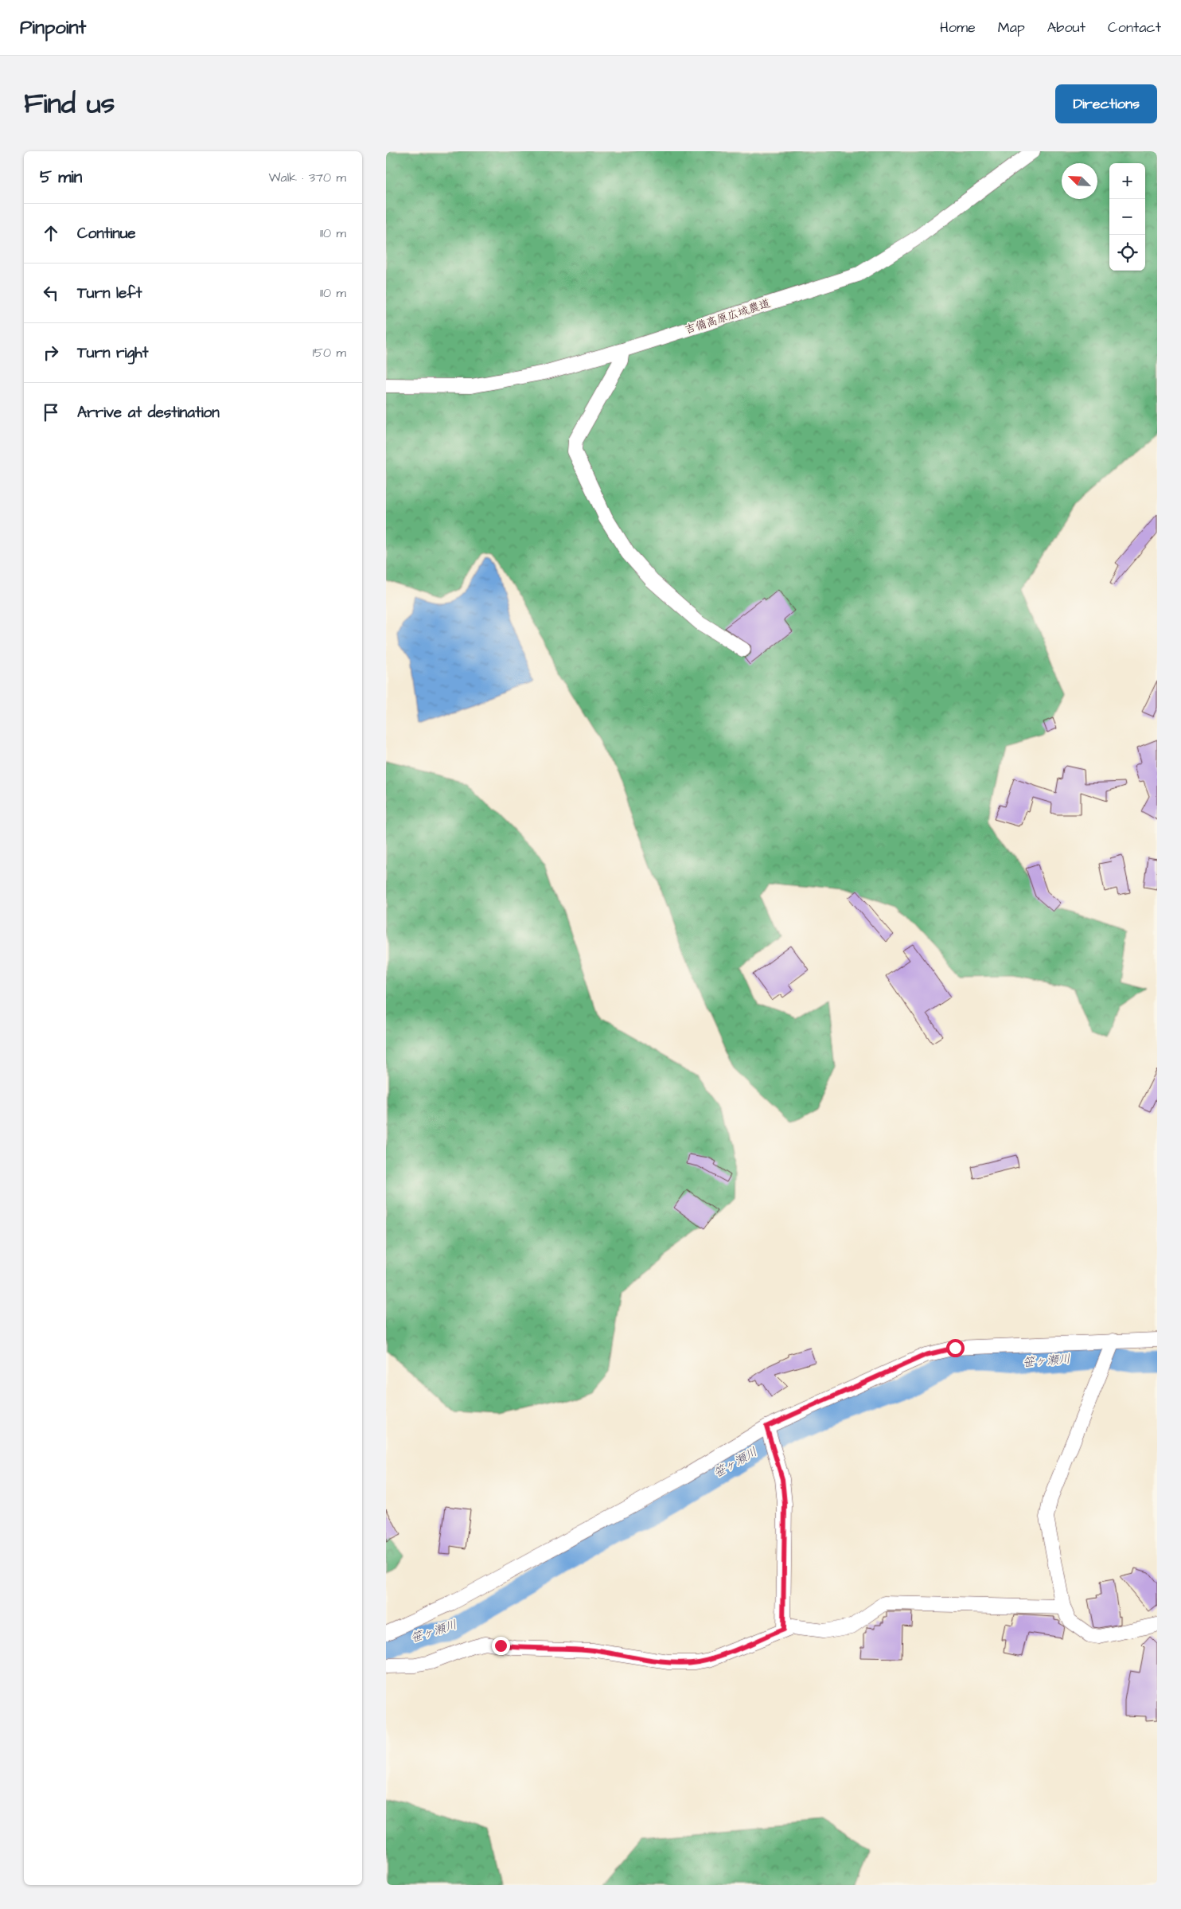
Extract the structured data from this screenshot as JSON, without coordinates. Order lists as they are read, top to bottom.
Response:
{
  "streets": {
    "street": ["吉備高原広域農道"]
  },
  "water": ["笹ヶ瀬川"],
  "north": "top left",
  "page": {
    "header": "Pinpoint",
    "nav": [
      "Home",
      "Map",
      "About",
      "Contact"
    ],
    "title": "Find us",
    "buttons": "Directions",
    "heading": ["5 min", "Walk · 370 m"],
    "map_buttons": ["+", "−"],
    "list": [
      ["Continue", "110 m"],
      ["Turn left", "110 m"],
      ["Turn right", "150 m"],
      "Arrive at destination"
    ]
  }
}
